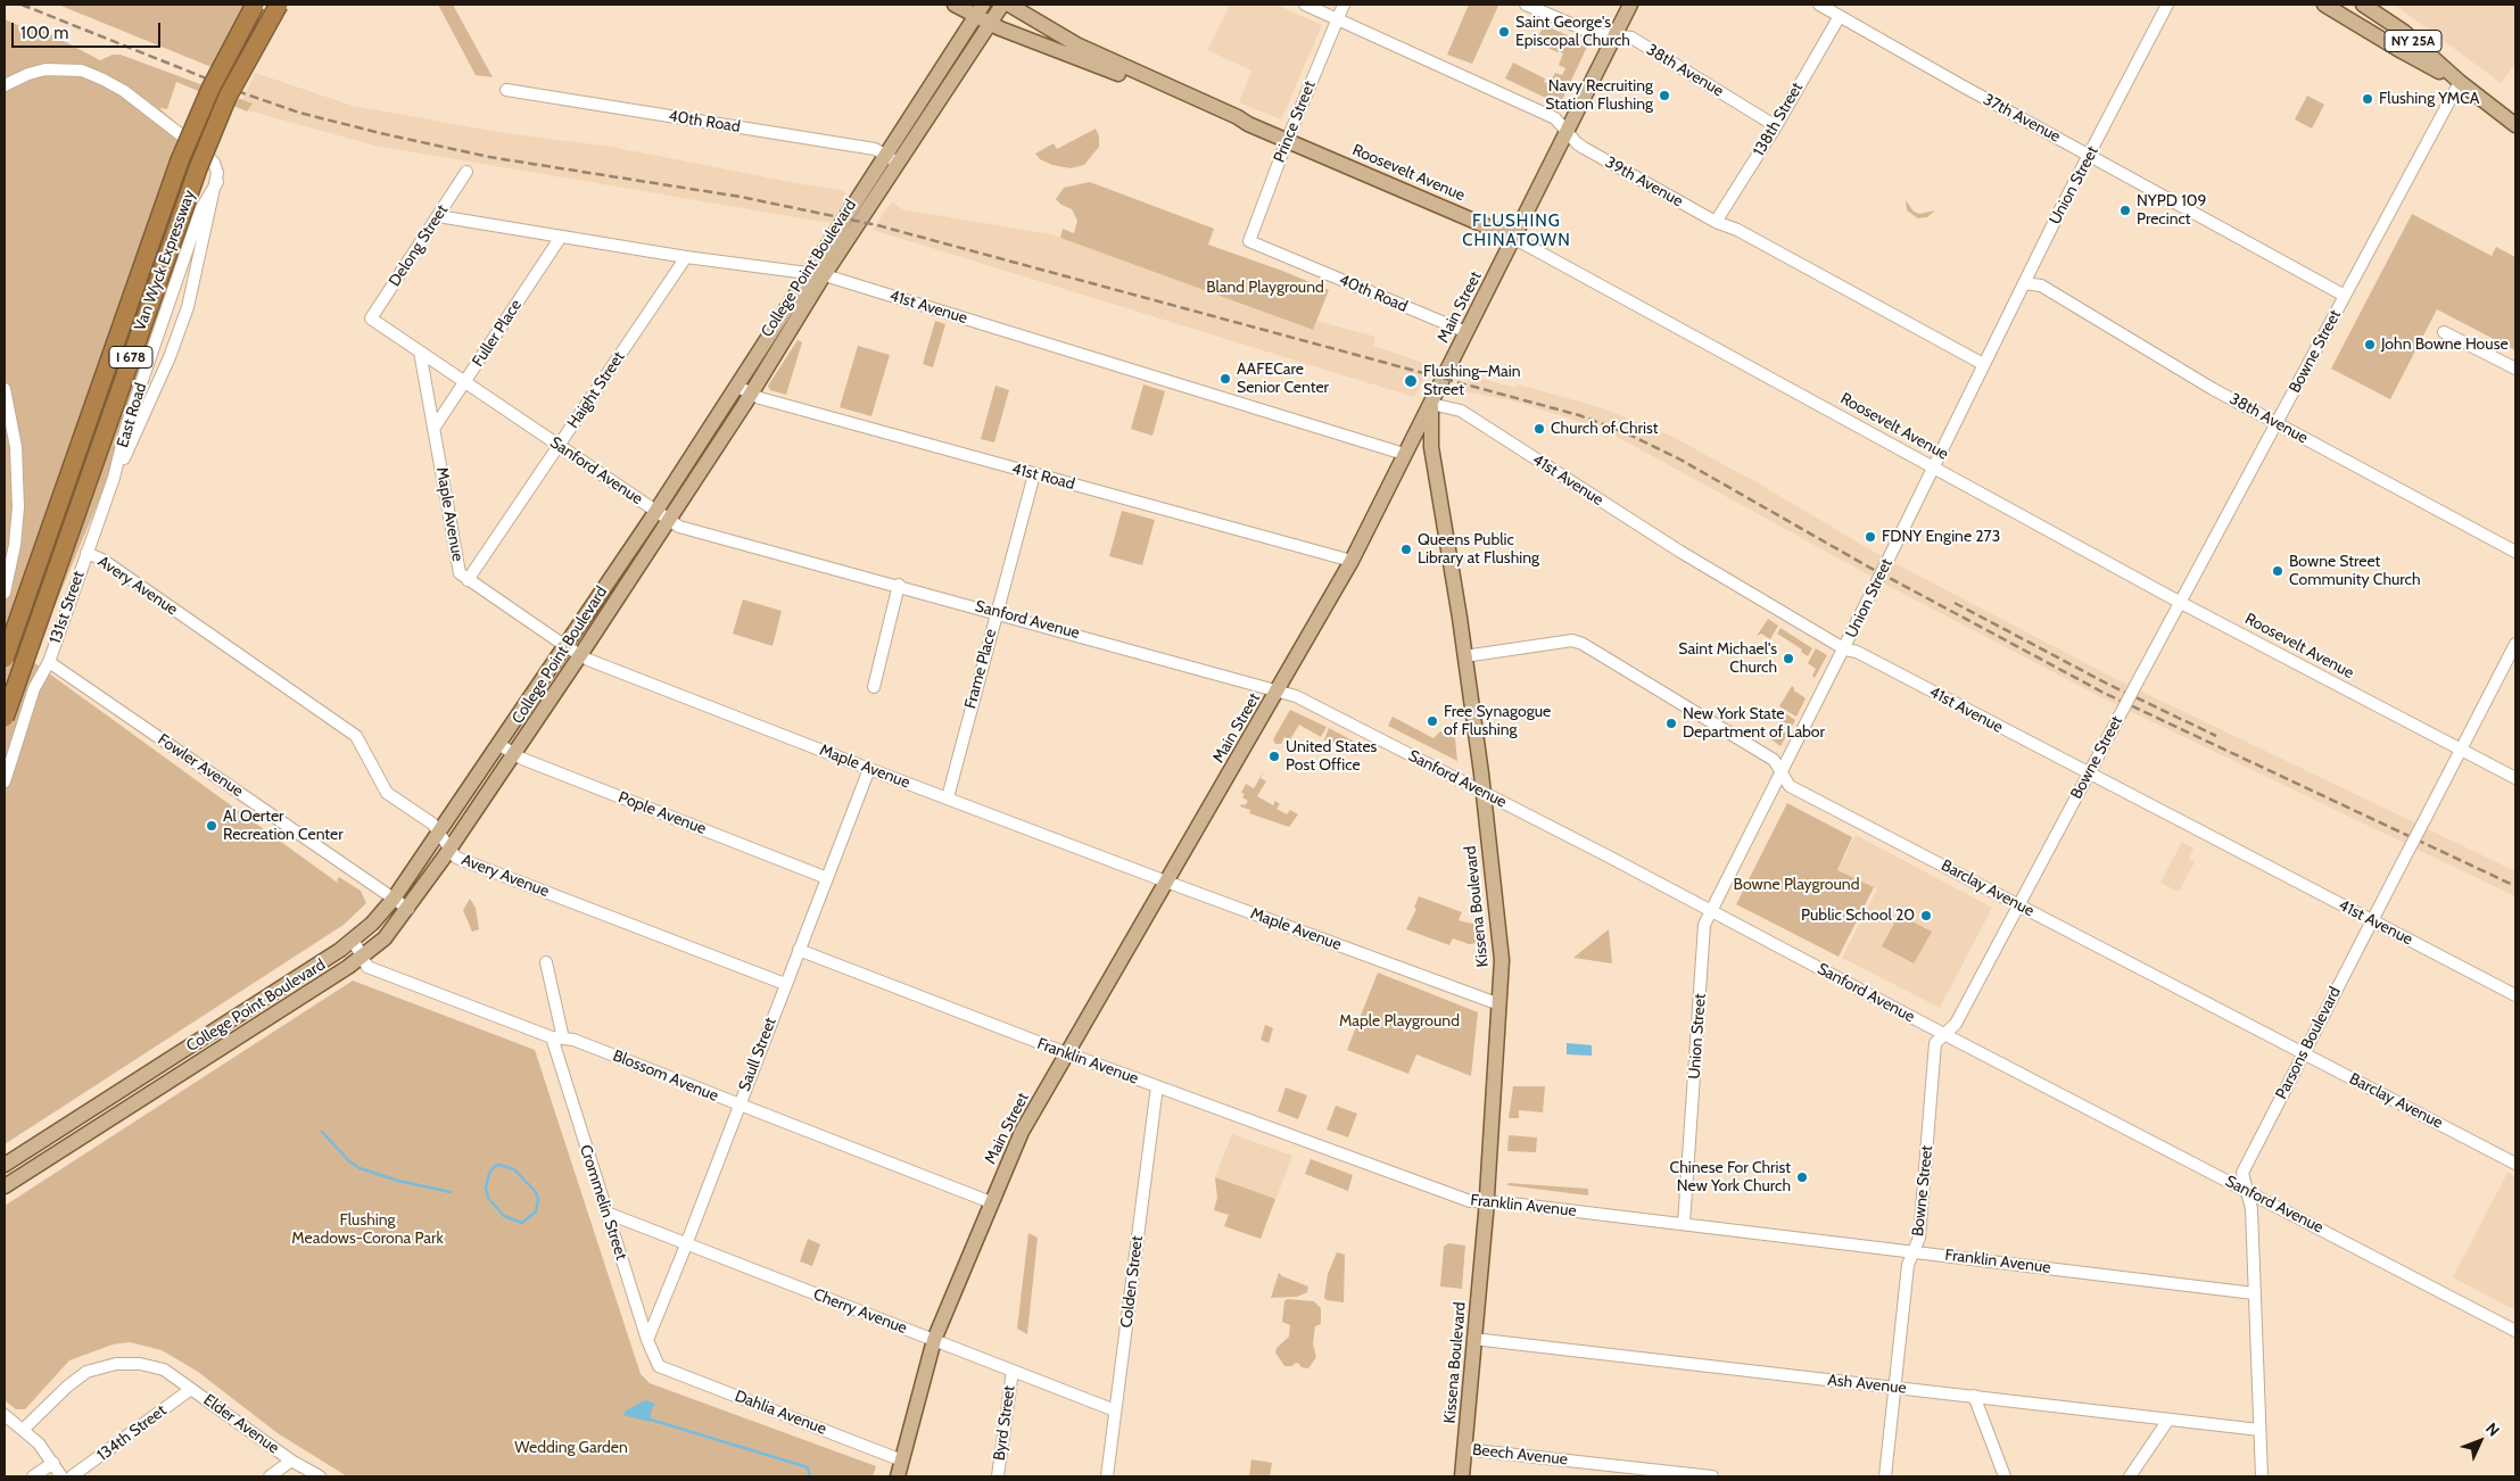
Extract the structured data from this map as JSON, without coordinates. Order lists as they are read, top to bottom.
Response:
{
  "streets": {
    "highway": ["Van Wyck Expressway", "I 678"],
    "main road": [
      "NY 25A",
      "Roosevelt Avenue",
      "College Point Boulevard",
      "Main Street",
      "Kissena Boulevard"
    ],
    "street": [
      "38th Avenue",
      "37th Avenue",
      "138th Street",
      "40th Road",
      "Prince Street",
      "39th Avenue",
      "Union Street",
      "Delong Street",
      "41st Avenue",
      "Fuller Place",
      "Bowne Street",
      "Haight Street",
      "East Road",
      "Sanford Avenue",
      "41st Road",
      "Maple Avenue",
      "Avery Avenue",
      "131st Street",
      "Frame Place",
      "Fowler Avenue",
      "Pople Avenue",
      "Barclay Avenue",
      "Parsons Boulevard",
      "Saull Street",
      "Franklin Avenue",
      "Blossom Avenue",
      "Crommelin Street",
      "Colden Street",
      "Cherry Avenue",
      "Ash Avenue",
      "Dahlia Avenue",
      "Byrd Street",
      "Elder Avenue",
      "134th Street",
      "Beech Avenue"
    ]
  },
  "crossings": [
    ["NY 25A", "Bowne Street"],
    ["38th Avenue", "138th Street"],
    ["38th Avenue", "Union Street"],
    ["38th Avenue", "Main Street"],
    ["38th Avenue", "Bowne Street"],
    ["37th Avenue", "138th Street"],
    ["37th Avenue", "Union Street"],
    ["37th Avenue", "Bowne Street"],
    ["138th Street", "39th Avenue"],
    ["40th Road", "Prince Street"],
    ["40th Road", "College Point Boulevard"],
    ["40th Road", "Main Street"],
    ["Prince Street", "Roosevelt Avenue"],
    ["Prince Street", "39th Avenue"],
    ["Roosevelt Avenue", "Union Street"],
    ["Roosevelt Avenue", "College Point Boulevard"],
    ["Roosevelt Avenue", "Main Street"],
    ["Roosevelt Avenue", "Bowne Street"],
    ["Roosevelt Avenue", "Parsons Boulevard"],
    ["39th Avenue", "Union Street"],
    ["39th Avenue", "Main Street"],
    ["Union Street", "41st Avenue"],
    ["Union Street", "Sanford Avenue"],
    ["Union Street", "Barclay Avenue"],
    ["Union Street", "Franklin Avenue"],
    ["Delong Street", "41st Avenue"],
    ["Delong Street", "Sanford Avenue"],
    ["College Point Boulevard", "41st Avenue"],
    ["College Point Boulevard", "Sanford Avenue"],
    ["College Point Boulevard", "41st Road"],
    ["College Point Boulevard", "Maple Avenue"],
    ["College Point Boulevard", "Avery Avenue"],
    ["College Point Boulevard", "Fowler Avenue"],
    ["College Point Boulevard", "Pople Avenue"],
    ["College Point Boulevard", "Blossom Avenue"],
    ["41st Avenue", "Main Street"],
    ["41st Avenue", "Fuller Place"],
    ["41st Avenue", "Bowne Street"],
    ["41st Avenue", "Haight Street"],
    ["41st Avenue", "Kissena Boulevard"],
    ["41st Avenue", "Parsons Boulevard"],
    ["Main Street", "Sanford Avenue"],
    ["Main Street", "41st Road"],
    ["Main Street", "Maple Avenue"],
    ["Main Street", "Kissena Boulevard"],
    ["Main Street", "Franklin Avenue"],
    ["Main Street", "Blossom Avenue"],
    ["Main Street", "Cherry Avenue"],
    ["Main Street", "Dahlia Avenue"],
    ["Fuller Place", "Sanford Avenue"],
    ["Fuller Place", "Maple Avenue"],
    ["Bowne Street", "Sanford Avenue"],
    ["Bowne Street", "Barclay Avenue"],
    ["Bowne Street", "Franklin Avenue"],
    ["Bowne Street", "Ash Avenue"],
    ["Haight Street", "Sanford Avenue"],
    ["Haight Street", "Maple Avenue"],
    ["East Road", "Avery Avenue"],
    ["East Road", "131st Street"],
    ["Sanford Avenue", "Maple Avenue"],
    ["Sanford Avenue", "Frame Place"],
    ["Sanford Avenue", "Kissena Boulevard"],
    ["Sanford Avenue", "Parsons Boulevard"],
    ["41st Road", "Frame Place"],
    ["Maple Avenue", "Frame Place"],
    ["Maple Avenue", "Kissena Boulevard"],
    ["Maple Avenue", "Saull Street"],
    ["Avery Avenue", "131st Street"],
    ["Avery Avenue", "Saull Street"],
    ["131st Street", "Fowler Avenue"],
    ["Pople Avenue", "Saull Street"],
    ["Barclay Avenue", "Kissena Boulevard"],
    ["Barclay Avenue", "Parsons Boulevard"],
    ["Kissena Boulevard", "Franklin Avenue"],
    ["Kissena Boulevard", "Ash Avenue"],
    ["Kissena Boulevard", "Beech Avenue"],
    ["Parsons Boulevard", "Franklin Avenue"],
    ["Parsons Boulevard", "Ash Avenue"],
    ["Saull Street", "Franklin Avenue"],
    ["Saull Street", "Blossom Avenue"],
    ["Saull Street", "Crommelin Street"],
    ["Saull Street", "Cherry Avenue"],
    ["Franklin Avenue", "Colden Street"],
    ["Blossom Avenue", "Crommelin Street"],
    ["Crommelin Street", "Cherry Avenue"],
    ["Crommelin Street", "Dahlia Avenue"],
    ["Colden Street", "Cherry Avenue"],
    ["Cherry Avenue", "Byrd Street"],
    ["Elder Avenue", "134th Street"]
  ],
  "districts": ["FLUSHING CHINATOWN"],
  "parks": [
    "Bland Playground",
    "Bowne Playground",
    "Maple Playground",
    "Flushing Meadows-Corona Park",
    "Wedding Garden"
  ],
  "places": [
    "Saint George's Episcopal Church",
    "Navy Recruiting Station Flushing",
    "Flushing YMCA",
    "NYPD 109 Precinct",
    "John Bowne House",
    "AAFECare Senior Center",
    "Flushing–Main Street",
    "Church of Christ",
    "FDNY Engine 273",
    "Queens Public Library at Flushing",
    "Bowne Street Community Church",
    "Saint Michael's Church",
    "Free Synagogue of Flushing",
    "New York State Department of Labor",
    "United States Post Office",
    "Al Oerter Recreation Center",
    "Public School 20",
    "Chinese For Christ New York Church"
  ],
  "scale_bar": "100 m",
  "north": "top right"
}
